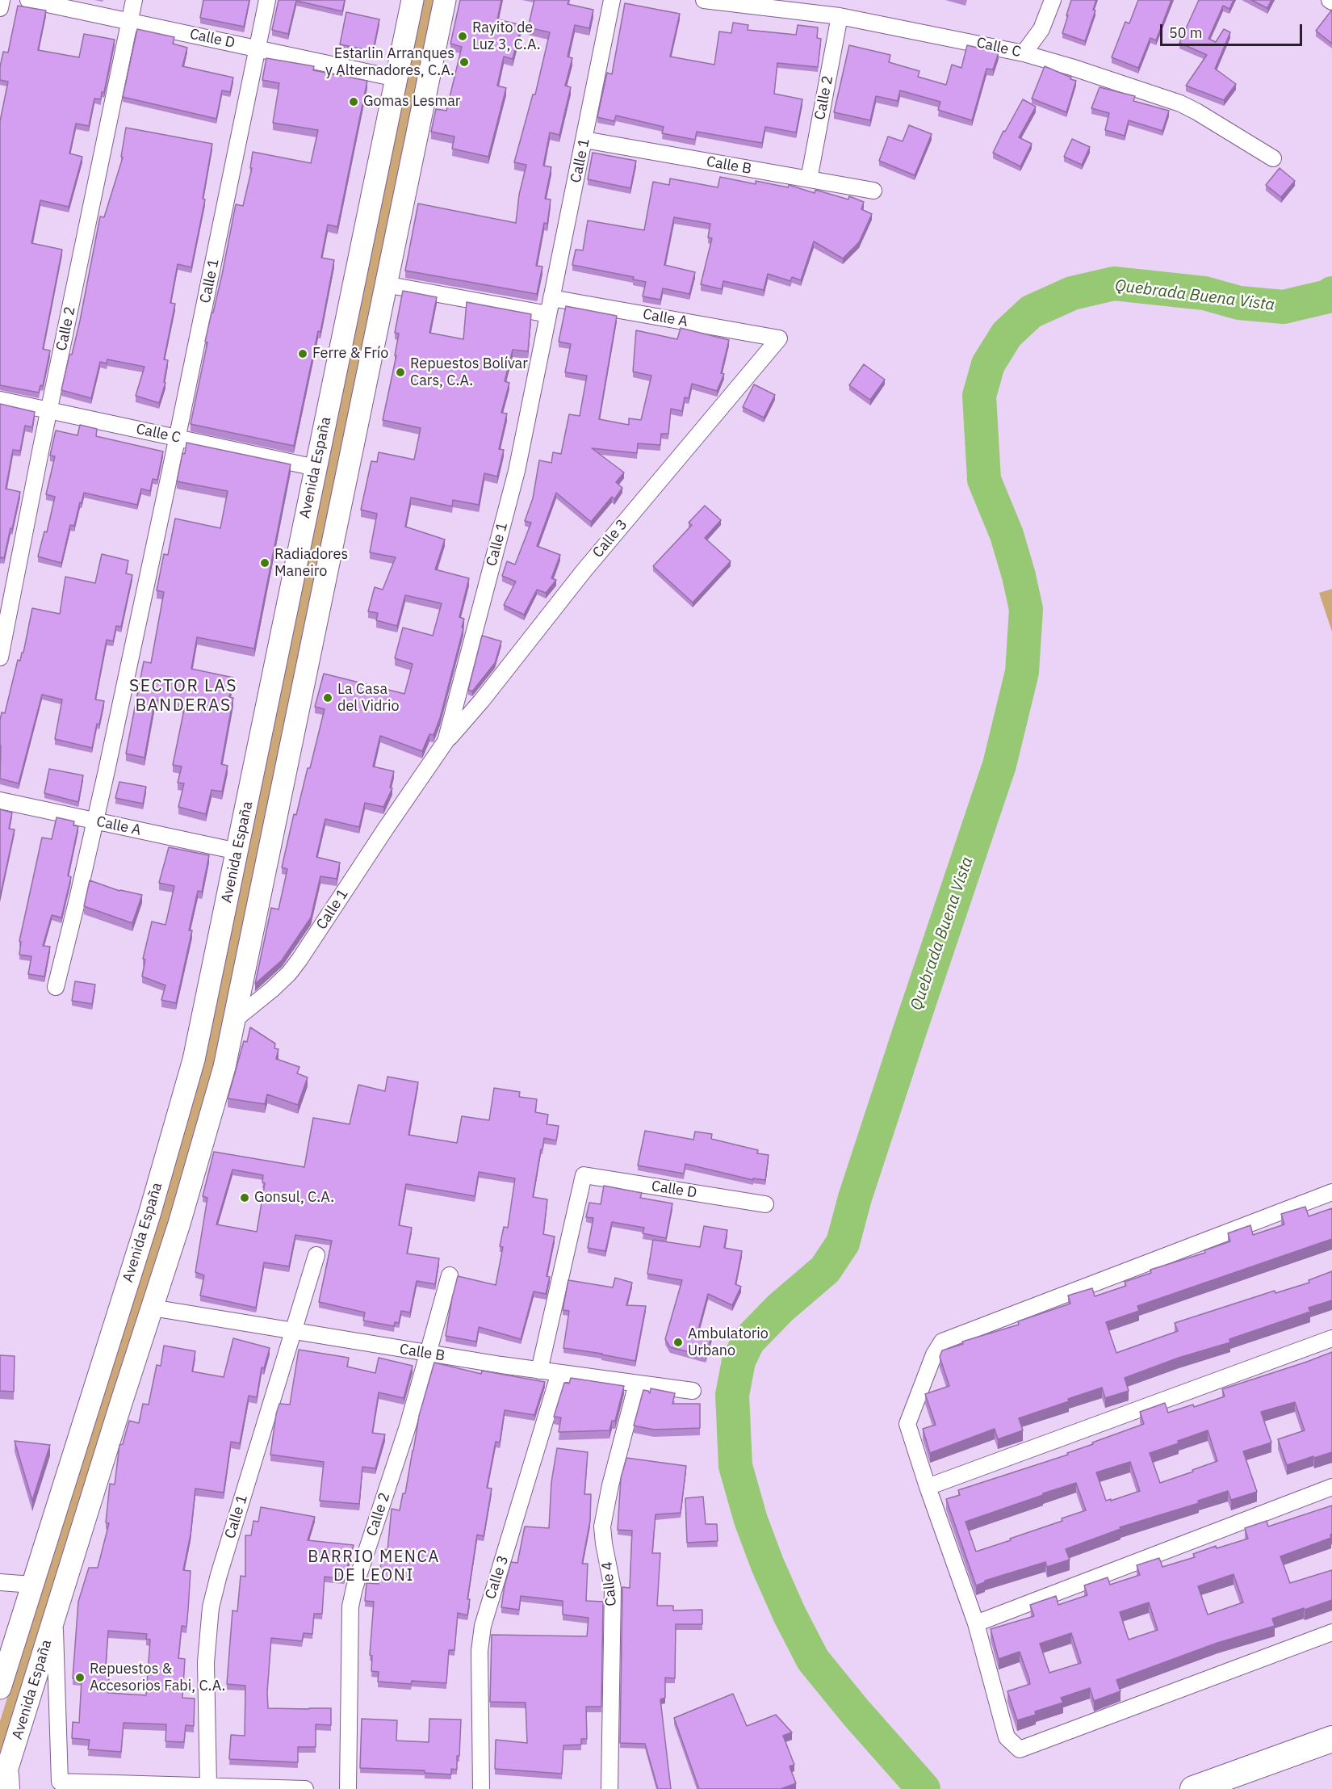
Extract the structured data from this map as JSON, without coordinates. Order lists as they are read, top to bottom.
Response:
{
  "streets": {
    "main road": ["Avenida España"],
    "street": [
      "Calle D",
      "Calle C",
      "Calle 2",
      "Calle 1",
      "Calle B",
      "Calle A",
      "Calle 3",
      "Calle 4"
    ]
  },
  "crossings": [
    ["Calle D", "Calle 2"],
    ["Calle D", "Calle 1"],
    ["Calle D", "Calle B"],
    ["Calle D", "Avenida España"],
    ["Calle C", "Calle 2"],
    ["Calle C", "Calle 1"],
    ["Calle C", "Avenida España"],
    ["Calle 2", "Calle B"],
    ["Calle 1", "Calle B"],
    ["Calle 1", "Calle A"],
    ["Calle 1", "Avenida España"],
    ["Calle 1", "Calle 3"],
    ["Calle B", "Avenida España"],
    ["Calle B", "Calle 3"],
    ["Calle B", "Calle 4"],
    ["Calle A", "Avenida España"],
    ["Calle A", "Calle 3"]
  ],
  "districts": ["SECTOR LAS BANDERAS", "BARRIO MENCA DE LEONI"],
  "water": ["Quebrada Buena Vista"],
  "places": [
    "Rayito de Luz 3, C.A.",
    "Estarlin Arranques y Alternadores, C.A.",
    "Gomas Lesmar",
    "Ferre & Frío",
    "Repuestos Bolívar Cars, C.A.",
    "Radiadores Maneiro",
    "La Casa del Vidrio",
    "Gonsul, C.A.",
    "Ambulatorio Urbano",
    "Repuestos & Accesorios Fabi, C.A."
  ],
  "scale_bar": "50 m"
}
